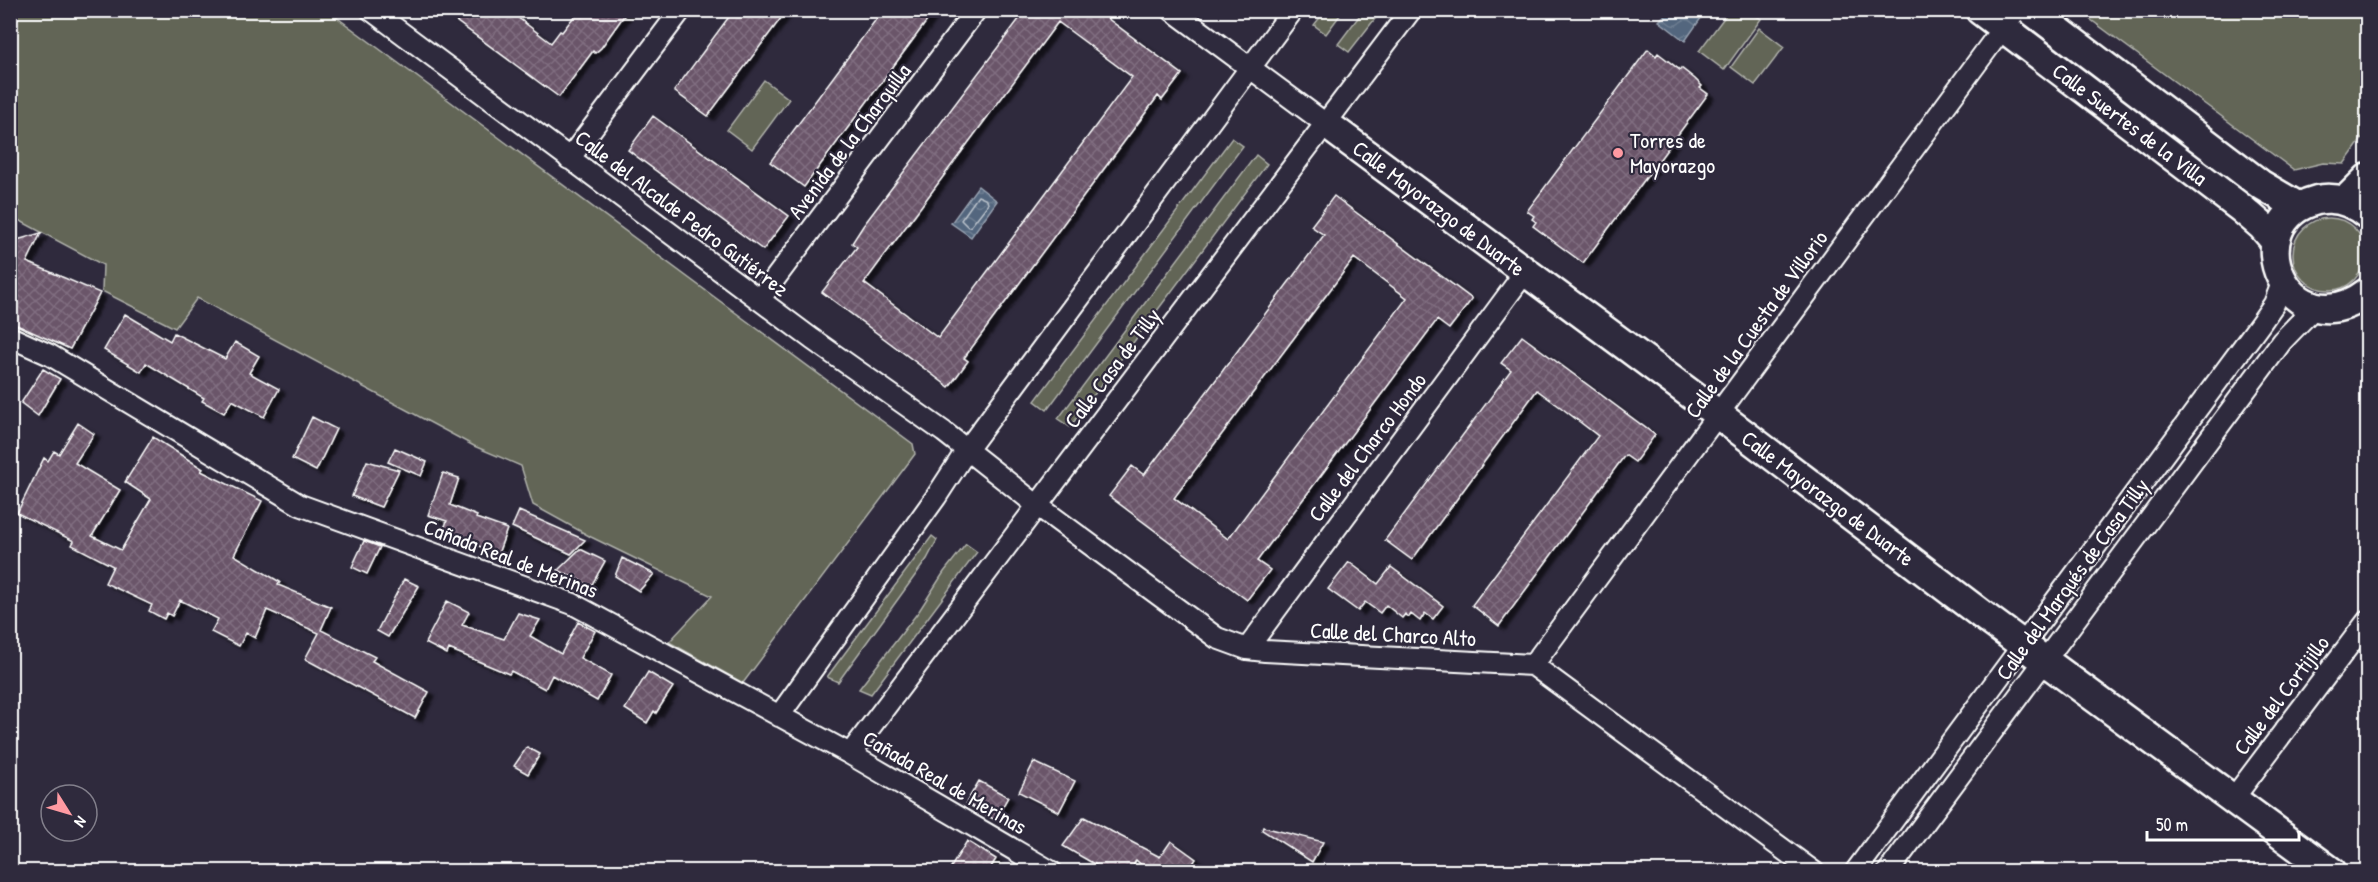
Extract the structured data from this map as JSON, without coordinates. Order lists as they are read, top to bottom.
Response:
{
  "streets": {
    "street": [
      "Calle Suertes de la Villa",
      "Avenida de la Charquilla",
      "Calle Mayorazgo de Duarte",
      "Calle del Alcalde Pedro Gutiérrez",
      "Calle de la Cuesta de Villorio",
      "Calle Casa de Tilly",
      "Calle del Charco Hondo",
      "Cañada Real de Merinas",
      "Calle del Marqués de Casa Tilly",
      "Calle del Charco Alto",
      "Calle del Cortijillo"
    ]
  },
  "crossings": [
    ["Calle Suertes de la Villa", "Calle de la Cuesta de Villorio"],
    ["Avenida de la Charquilla", "Calle del Alcalde Pedro Gutiérrez"],
    ["Calle Mayorazgo de Duarte", "Calle de la Cuesta de Villorio"],
    ["Calle Mayorazgo de Duarte", "Calle Casa de Tilly"],
    ["Calle Mayorazgo de Duarte", "Calle del Charco Hondo"],
    ["Calle Mayorazgo de Duarte", "Calle del Marqués de Casa Tilly"],
    ["Calle Mayorazgo de Duarte", "Calle del Cortijillo"],
    ["Calle del Alcalde Pedro Gutiérrez", "Calle del Charco Alto"],
    ["Calle de la Cuesta de Villorio", "Calle del Charco Alto"],
    ["Calle Casa de Tilly", "Cañada Real de Merinas"],
    ["Calle Casa de Tilly", "Calle del Charco Alto"],
    ["Calle del Charco Hondo", "Calle del Charco Alto"]
  ],
  "places": ["Torres de Mayorazgo"],
  "scale_bar": "50 m",
  "north": "bottom right"
}
